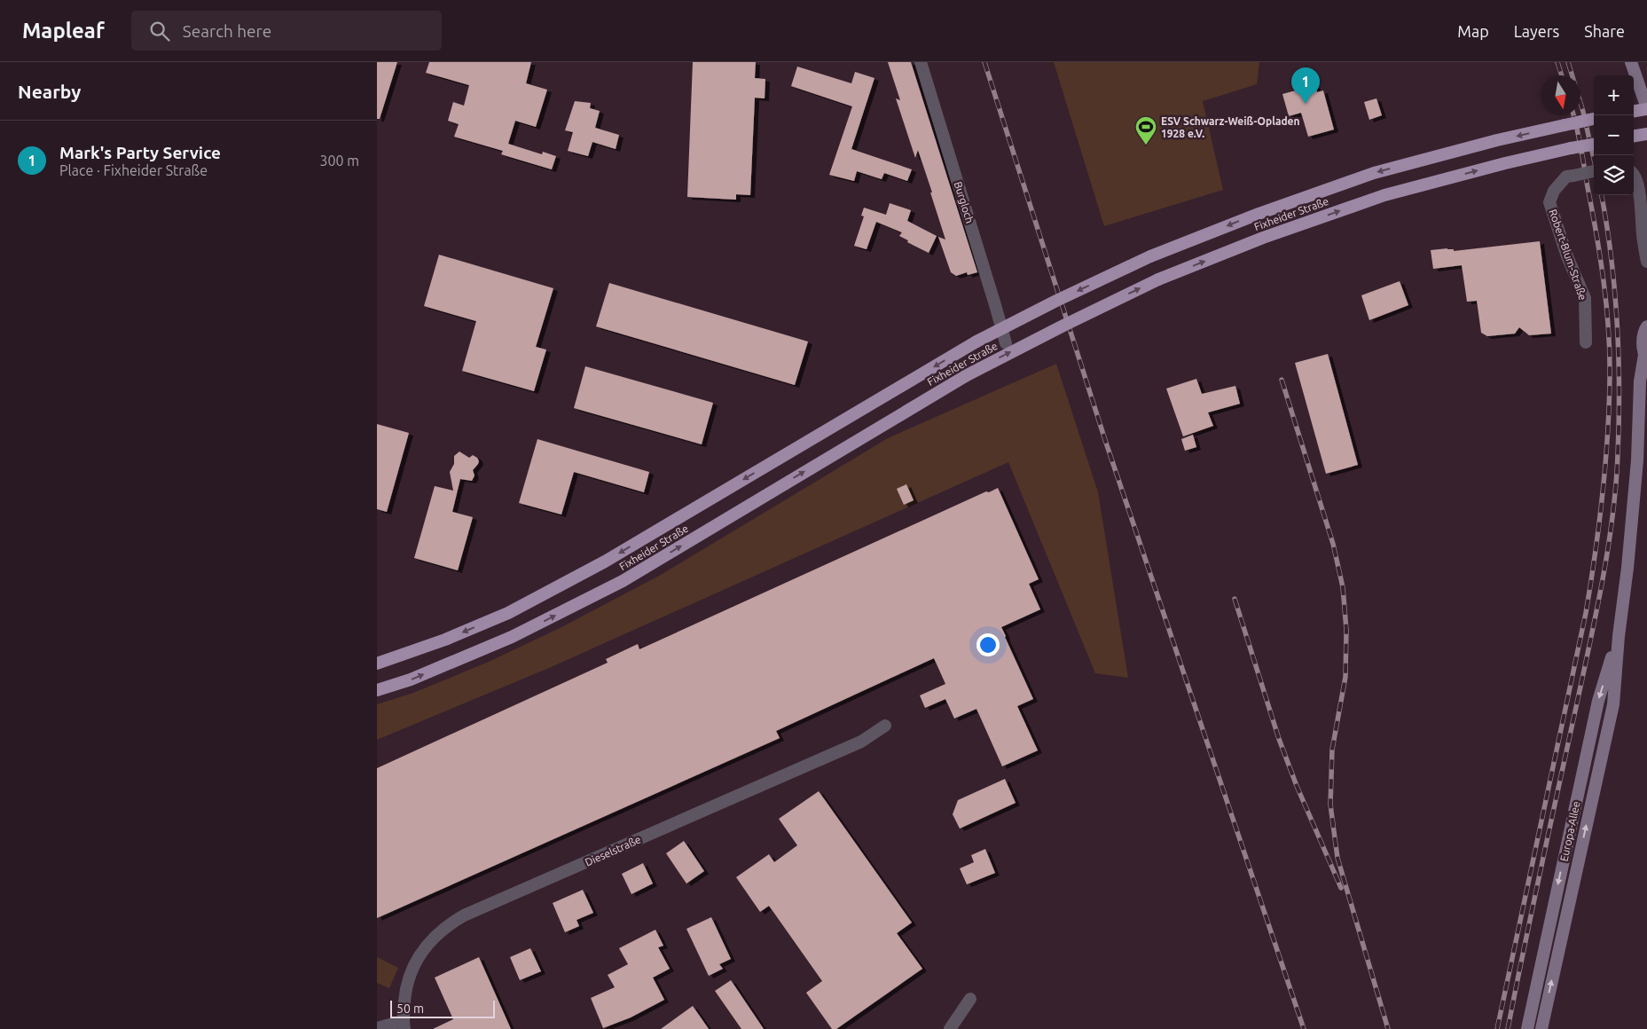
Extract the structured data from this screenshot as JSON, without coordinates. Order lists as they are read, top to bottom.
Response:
{
  "streets": {
    "highway": ["Fixheider Straße"],
    "main road": ["Europa-Allee"],
    "street": ["Burgloch", "Robert-Blum-Straße", "Dieselstraße"]
  },
  "places": {
    "sports": ["ESV Schwarz-Weiß-Opladen 1928 e.V."]
  },
  "scale_bar": "50 m",
  "north": "bottom",
  "page": {
    "header": "Mapleaf",
    "search": "Search here",
    "nav": ["Map", "Layers", "Share"],
    "heading": "Nearby",
    "pins": "1",
    "map_buttons": ["+", "−"],
    "list": [
      {
        "mark": "1",
        "name": "Mark's Party Service",
        "note": "Place · Fixheider Straße",
        "value": "300 m"
      }
    ],
    "scale": "50 m"
  }
}
